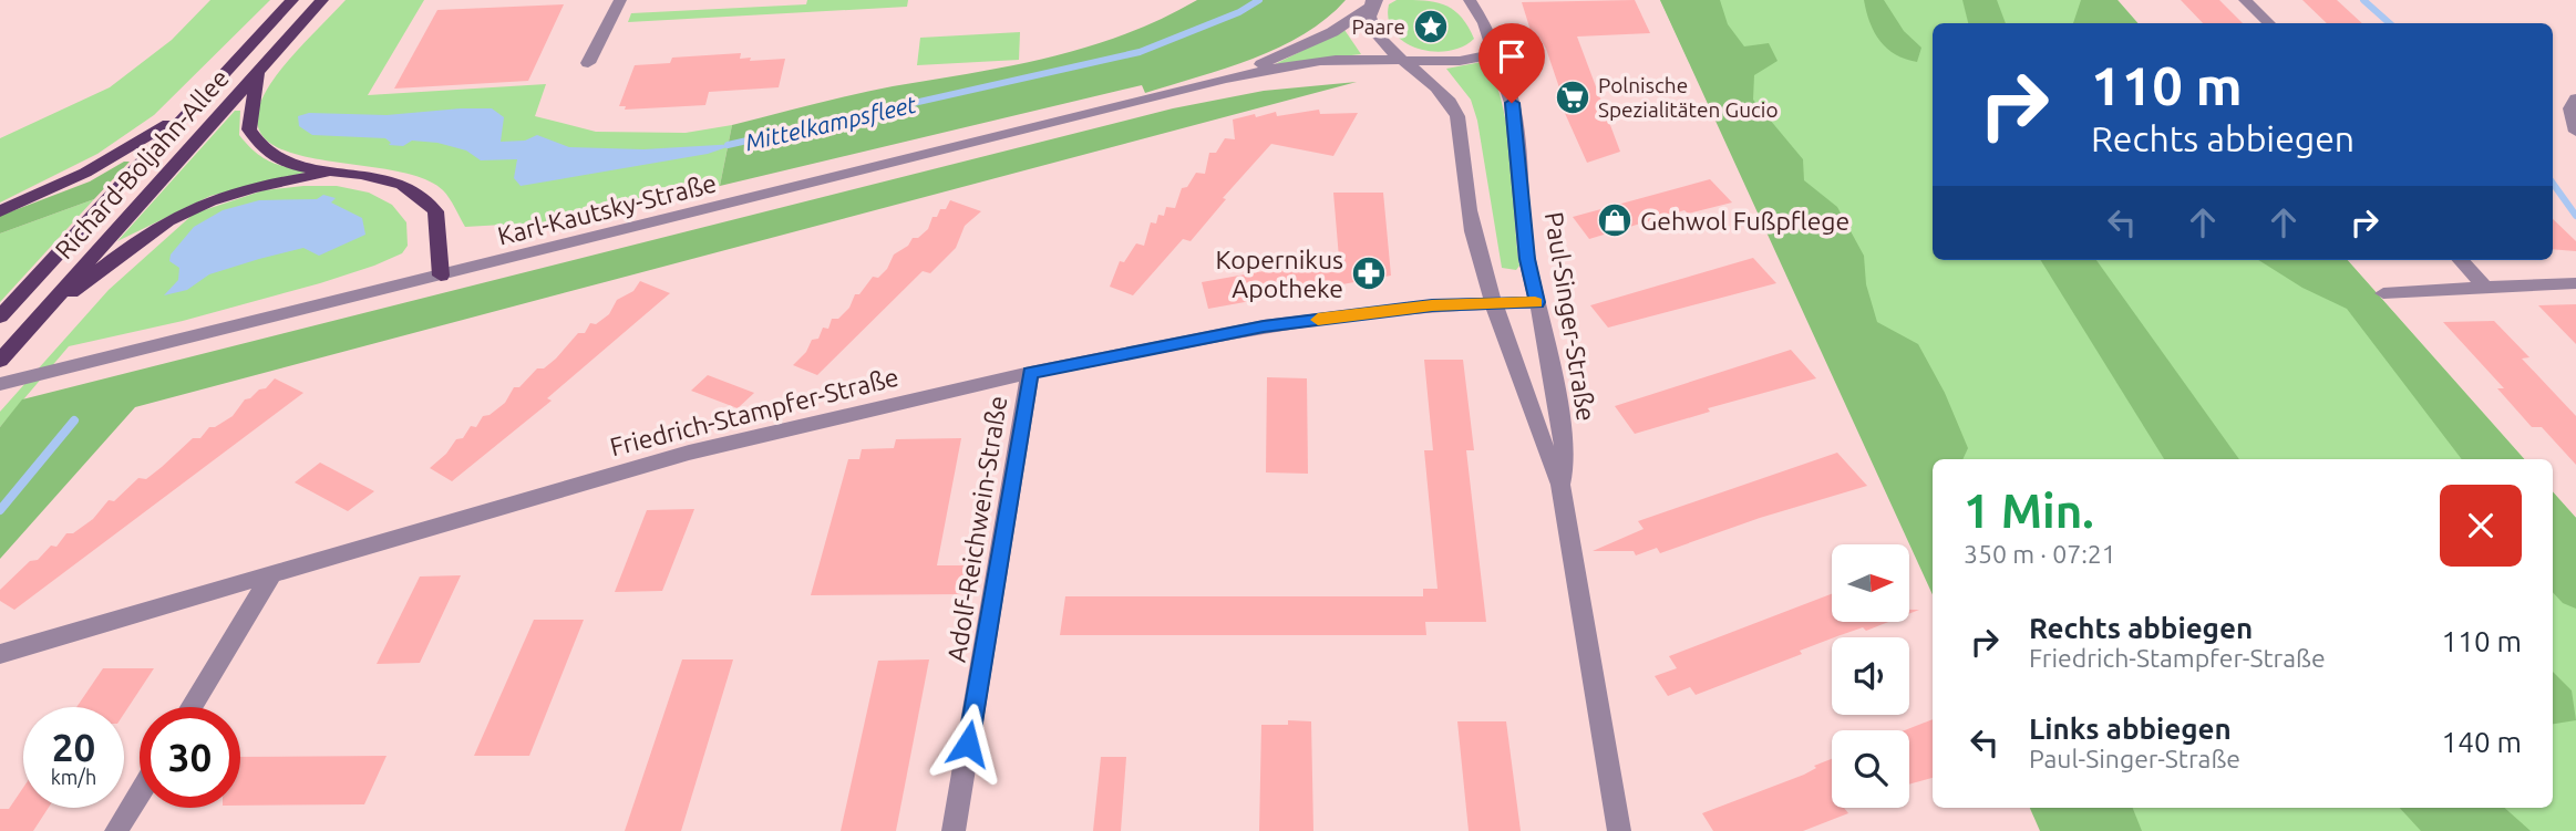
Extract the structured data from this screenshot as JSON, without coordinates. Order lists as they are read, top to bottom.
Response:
{
  "streets": {
    "main road": ["Richard-Boljahn-Allee"],
    "street": [
      "Karl-Kautsky-Straße",
      "Paul-Singer-Straße",
      "Friedrich-Stampfer-Straße",
      "Adolf-Reichwein-Straße"
    ]
  },
  "crossings": [
    ["Karl-Kautsky-Straße", "Paul-Singer-Straße"],
    ["Paul-Singer-Straße", "Friedrich-Stampfer-Straße"],
    ["Friedrich-Stampfer-Straße", "Adolf-Reichwein-Straße"]
  ],
  "water": ["Mittelkampsfleet"],
  "places": {
    "place": ["Paare"],
    "supermarket": ["Polnische Spezialitäten Gucio"],
    "shop": ["Gehwol Fußpflege"],
    "pharmacy": ["Kopernikus Apotheke"]
  },
  "north": "right",
  "page": {
    "turn": ["110 m", "Rechts abbiegen"],
    "heading": ["1 Min.", "350 m · 07:21"],
    "list": [
      {
        "name": "Rechts abbiegen",
        "note": "Friedrich-Stampfer-Straße",
        "value": "110 m"
      },
      {
        "name": "Links abbiegen",
        "note": "Paul-Singer-Straße",
        "value": "140 m"
      }
    ],
    "speed": "20 km/h",
    "limit": "30"
  }
}
